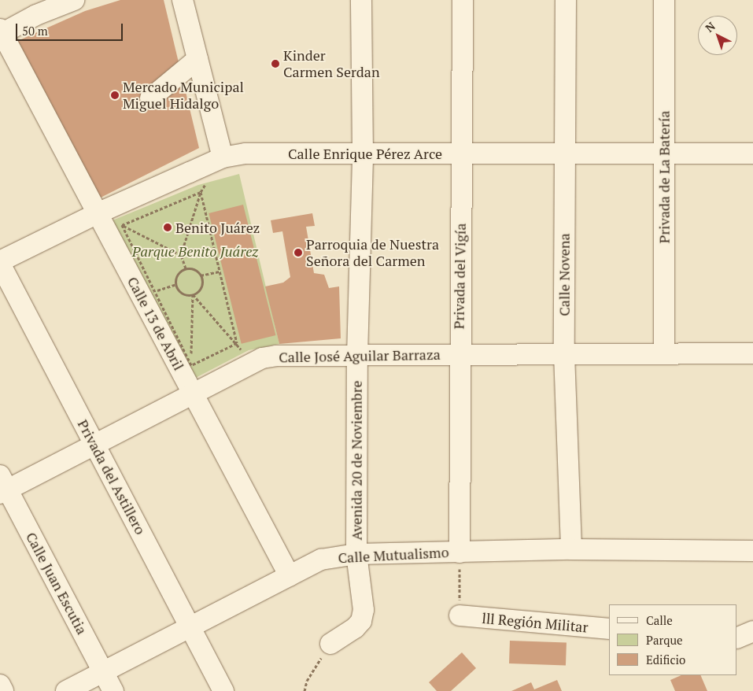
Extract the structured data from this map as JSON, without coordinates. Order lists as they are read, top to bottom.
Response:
{
  "streets": {
    "street": [
      "Calle Enrique Pérez Arce",
      "Privada de La Batería",
      "Calle Novena",
      "Privada del Vigía",
      "Calle 13 de Abril",
      "Calle José Aguilar Barraza",
      "Avenida 20 de Noviembre",
      "Privada del Astillero",
      "Calle Mutualismo",
      "Calle Juan Escutia",
      "lll Región Militar"
    ]
  },
  "crossings": [
    ["Calle Enrique Pérez Arce", "Privada de La Batería"],
    ["Calle Enrique Pérez Arce", "Calle Novena"],
    ["Calle Enrique Pérez Arce", "Privada del Vigía"],
    ["Calle Enrique Pérez Arce", "Calle 13 de Abril"],
    ["Calle Enrique Pérez Arce", "Avenida 20 de Noviembre"],
    ["Calle Enrique Pérez Arce", "Privada del Astillero"],
    ["Privada de La Batería", "Calle José Aguilar Barraza"],
    ["Calle Novena", "Calle José Aguilar Barraza"],
    ["Calle Novena", "Calle Mutualismo"],
    ["Privada del Vigía", "Calle José Aguilar Barraza"],
    ["Privada del Vigía", "Calle Mutualismo"],
    ["Calle 13 de Abril", "Calle José Aguilar Barraza"],
    ["Calle 13 de Abril", "Calle Mutualismo"],
    ["Calle José Aguilar Barraza", "Avenida 20 de Noviembre"],
    ["Calle José Aguilar Barraza", "Privada del Astillero"],
    ["Calle José Aguilar Barraza", "Calle Juan Escutia"],
    ["Avenida 20 de Noviembre", "Calle Mutualismo"],
    ["Privada del Astillero", "Calle Mutualismo"],
    ["Calle Mutualismo", "Calle Juan Escutia"]
  ],
  "parks": ["Parque Benito Juárez"],
  "places": [
    "Kinder Carmen Serdan",
    "Mercado Municipal Miguel Hidalgo",
    "Benito Juárez",
    "Parroquia de Nuestra Señora del Carmen"
  ],
  "legend": ["Calle", "Parque", "Edificio"],
  "scale_bar": "50 m",
  "north": "top left"
}
